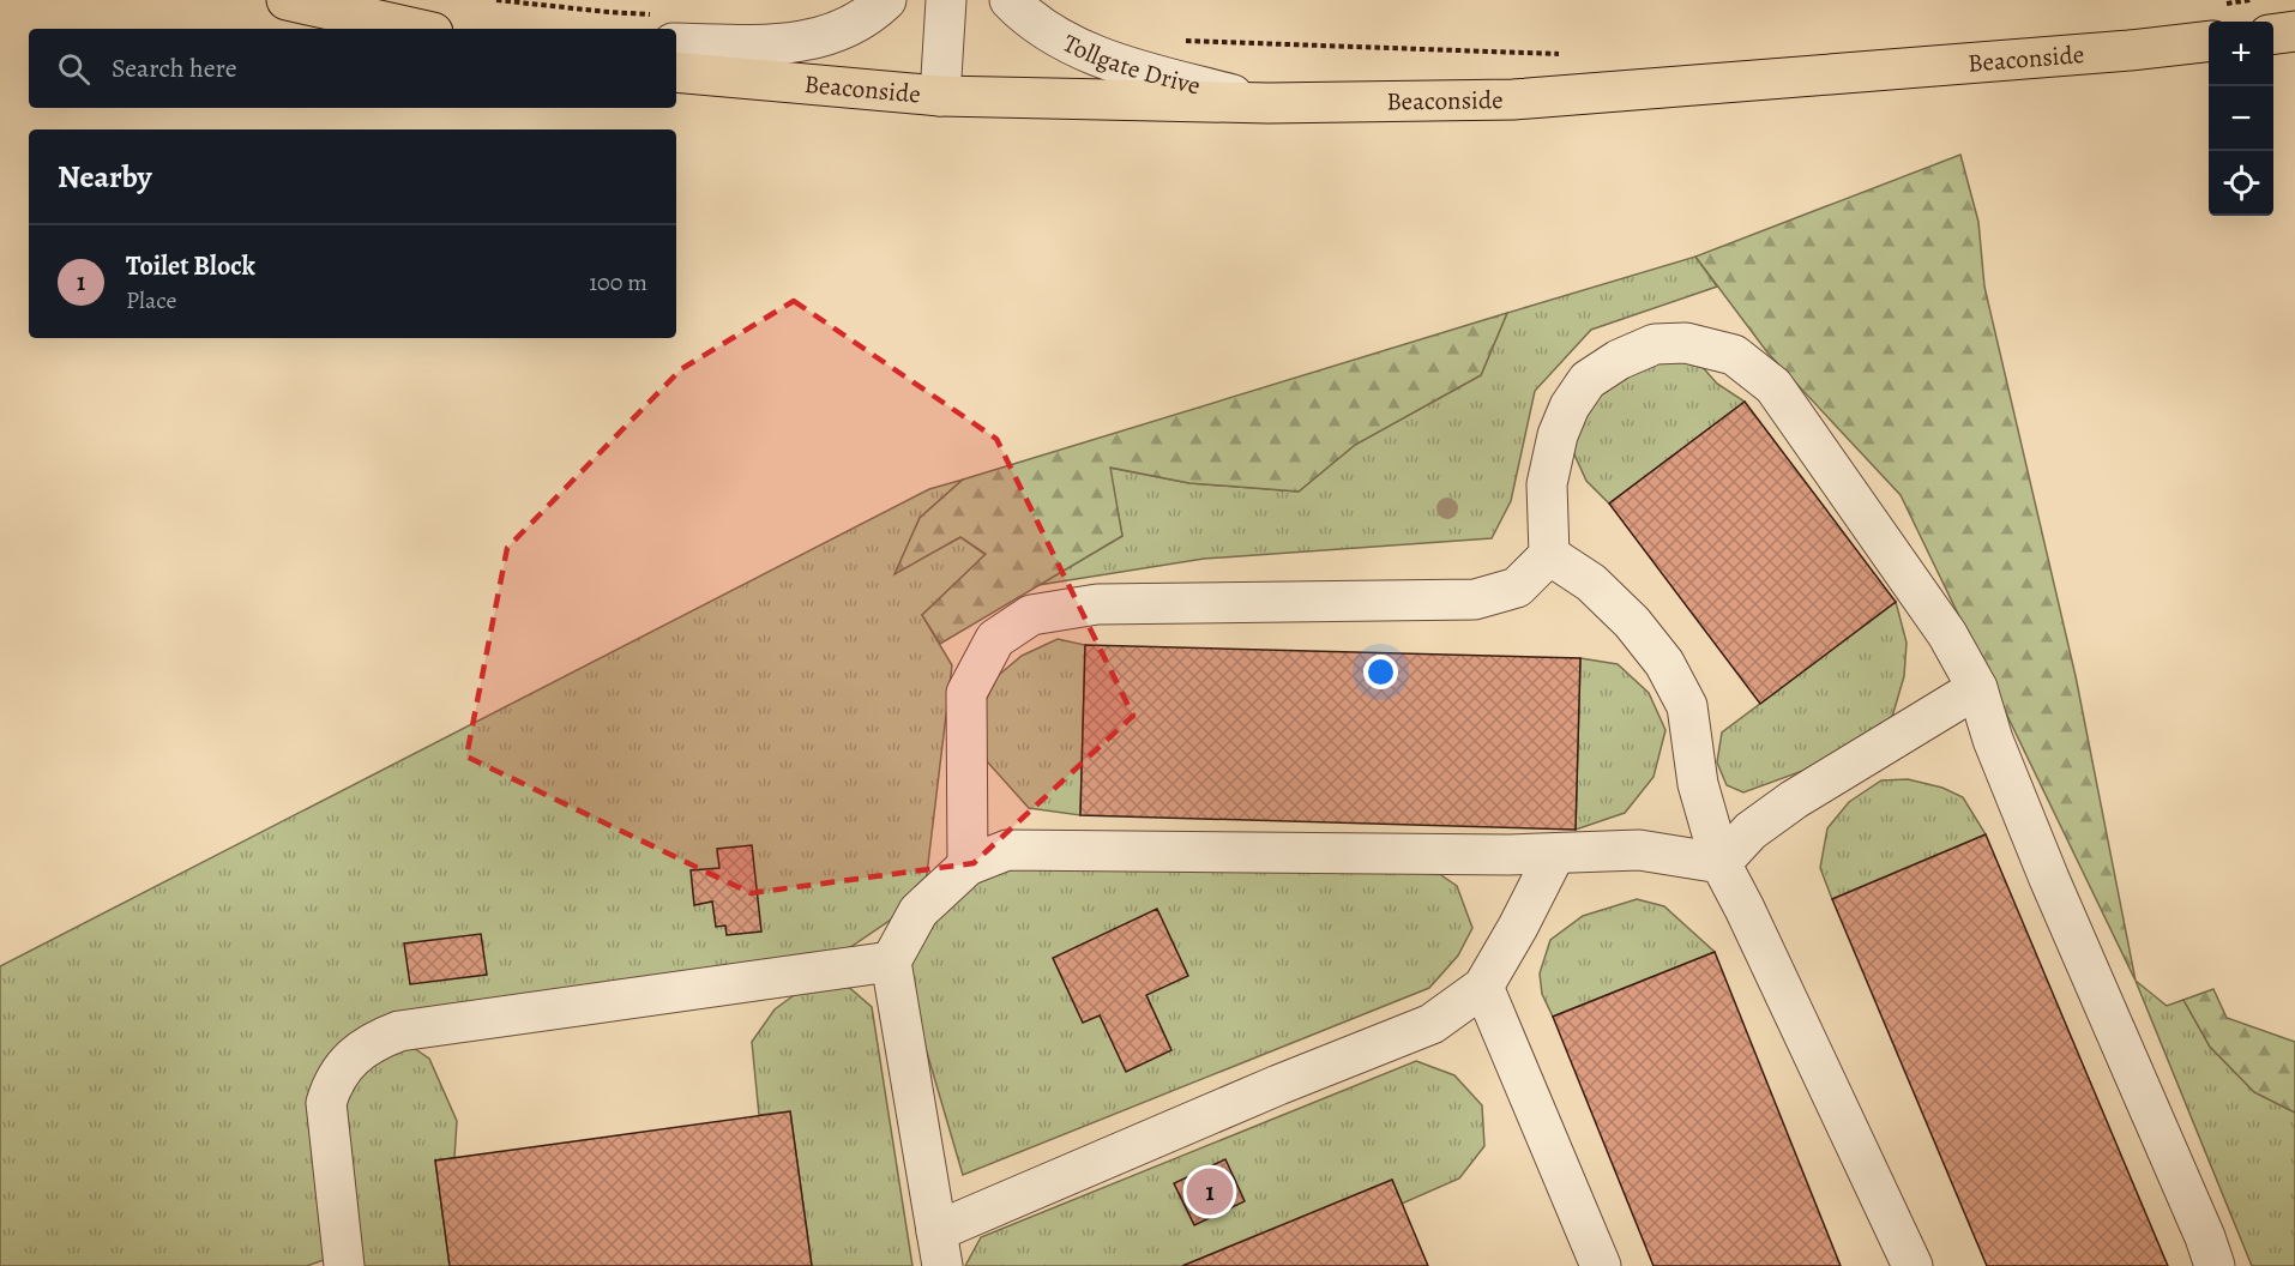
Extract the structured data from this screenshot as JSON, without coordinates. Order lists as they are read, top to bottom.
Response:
{
  "streets": {
    "highway": ["Beaconside"],
    "street": ["Tollgate Drive"]
  },
  "crossings": [
    ["Beaconside", "Tollgate Drive"]
  ],
  "page": {
    "map_buttons": ["+", "−"],
    "search": "Search here",
    "heading": "Nearby",
    "list": [
      {
        "mark": "1",
        "name": "Toilet Block",
        "note": "Place",
        "value": "100 m"
      }
    ],
    "pins": "1"
  }
}
